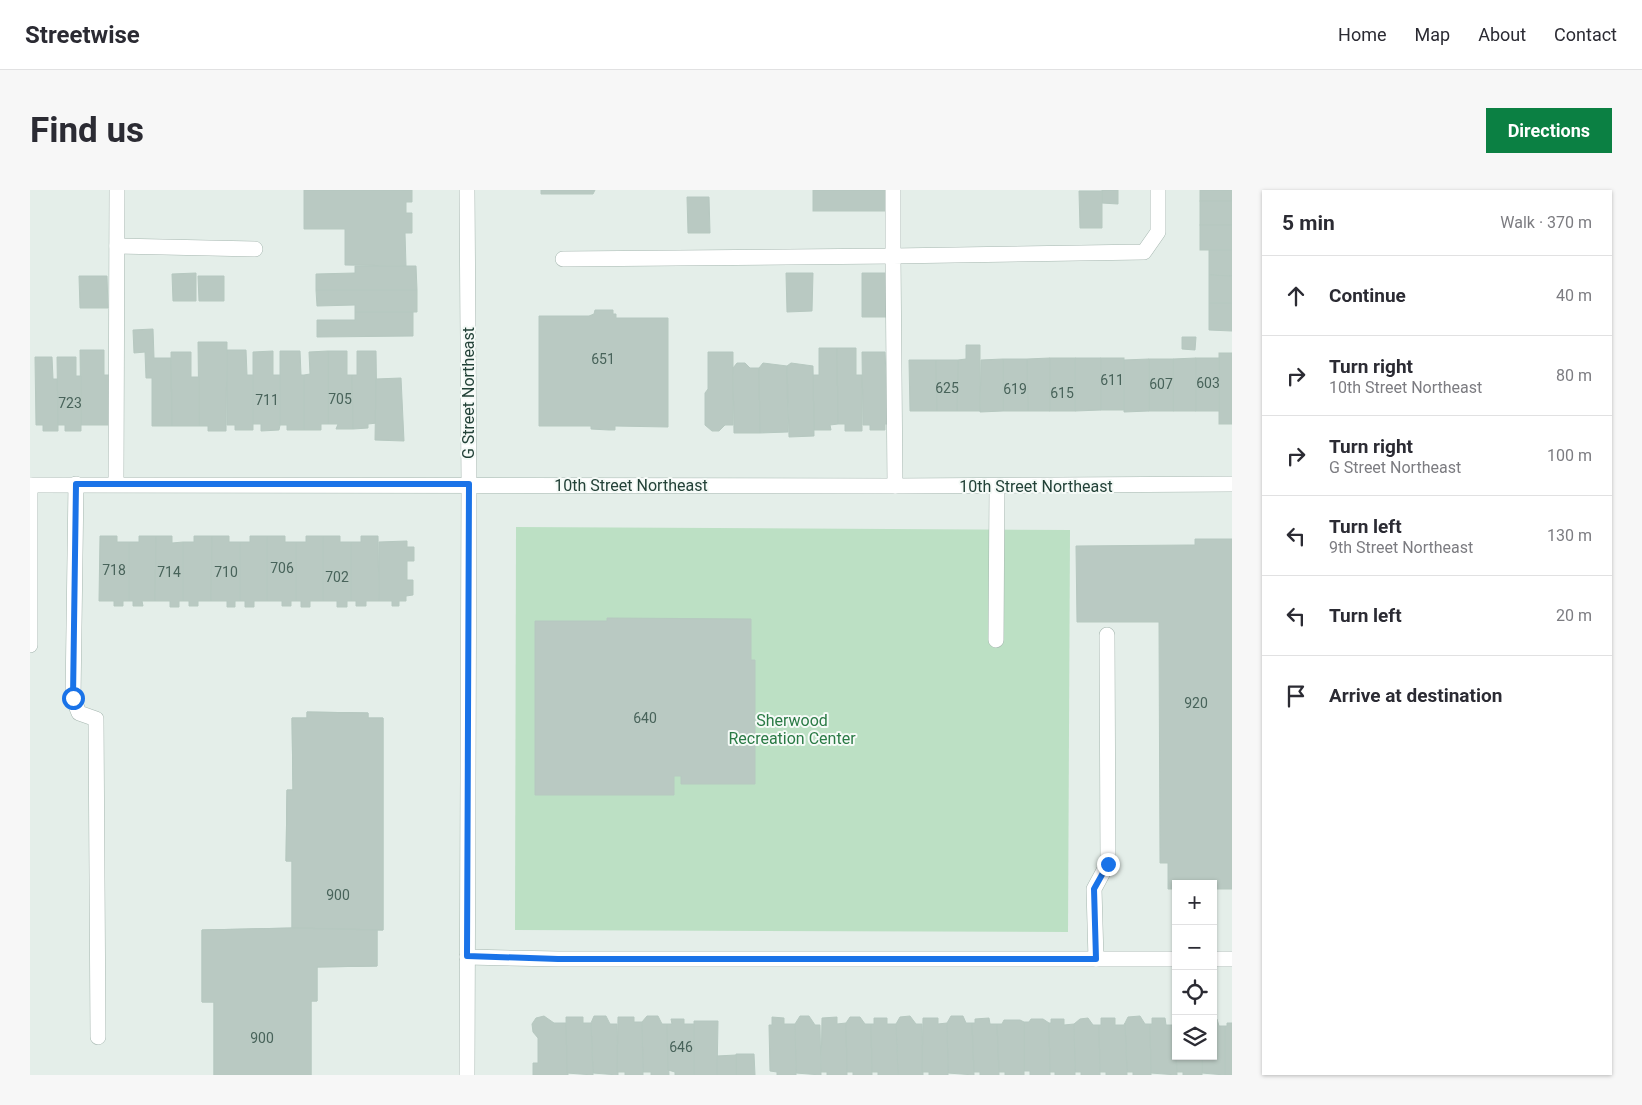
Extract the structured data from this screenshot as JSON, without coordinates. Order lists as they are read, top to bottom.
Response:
{
  "streets": {
    "street": ["G Street Northeast", "10th Street Northeast"]
  },
  "crossings": [
    ["G Street Northeast", "10th Street Northeast"]
  ],
  "parks": ["Sherwood Recreation Center"],
  "house_numbers": [
    "651",
    "611",
    "603",
    "607",
    "625",
    "619",
    "615",
    "705",
    "711",
    "723",
    "706",
    "718",
    "714",
    "710",
    "702",
    "920",
    "640",
    "900",
    "900",
    "646"
  ],
  "page": {
    "header": "Streetwise",
    "nav": [
      "Home",
      "Map",
      "About",
      "Contact"
    ],
    "buttons": "Directions",
    "title": "Find us",
    "heading": ["5 min", "Walk · 370 m"],
    "list": [
      ["Continue", "40 m"],
      ["Turn right", "10th Street Northeast", "80 m"],
      ["Turn right", "G Street Northeast", "100 m"],
      ["Turn left", "9th Street Northeast", "130 m"],
      ["Turn left", "20 m"],
      "Arrive at destination"
    ],
    "map_buttons": ["+", "−"]
  }
}
